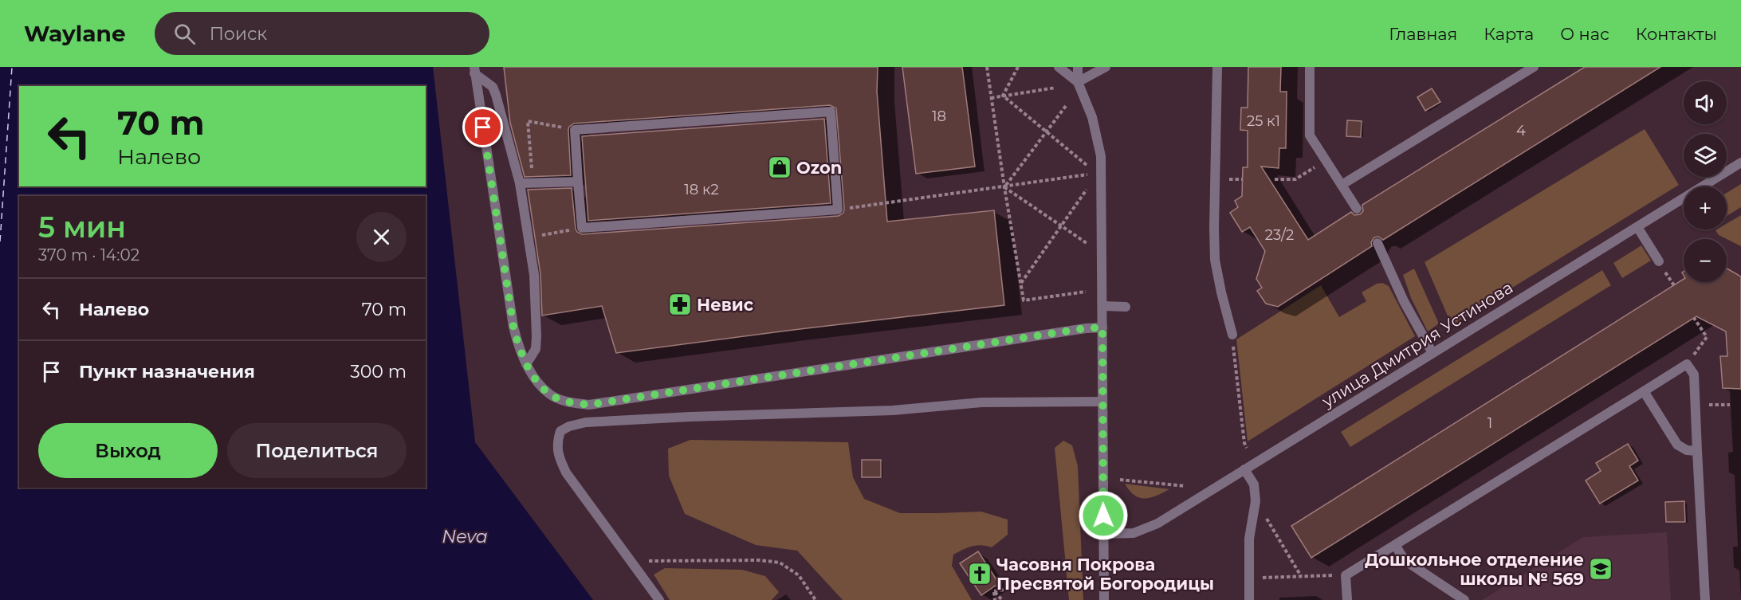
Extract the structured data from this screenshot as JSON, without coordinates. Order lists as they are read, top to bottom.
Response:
{
  "streets": {
    "street": ["улица Дмитрия Устинова"]
  },
  "water": ["Neva"],
  "places": {
    "shop": ["Ozon"],
    "pharmacy": ["Невис"],
    "school or university": ["Дошкольное отделение школы № 569"],
    "church": ["Часовня Покрова Пресвятой Богородицы"]
  },
  "house_numbers": [
    "18",
    "25 к1",
    "4",
    "18 к2",
    "23/2",
    "1"
  ],
  "page": {
    "header": "Waylane",
    "search": "Поиск",
    "nav": [
      "Главная",
      "Карта",
      "О нас",
      "Контакты"
    ],
    "map_buttons": ["+", "−"],
    "turn": ["70 m", "Налево"],
    "heading": ["5 мин", "370 m · 14:02"],
    "list": [
      {
        "name": "Налево",
        "value": "70 m"
      },
      {
        "name": "Пункт назначения",
        "value": "300 m"
      }
    ],
    "buttons": ["Выход", "Поделиться"]
  }
}
